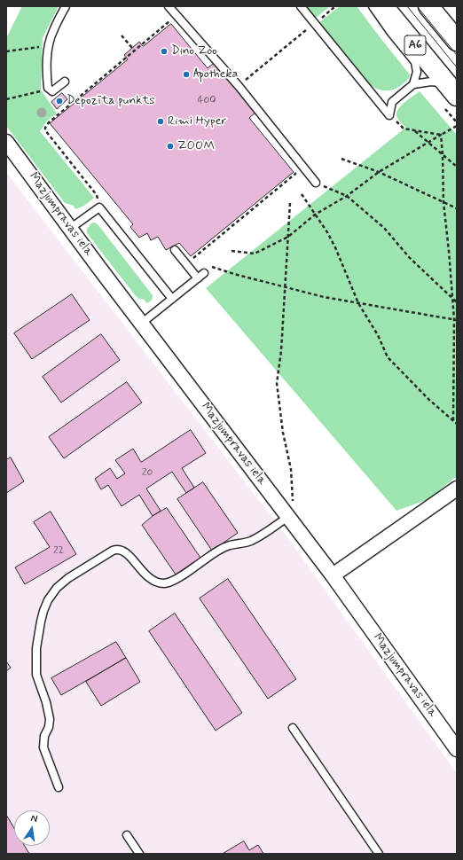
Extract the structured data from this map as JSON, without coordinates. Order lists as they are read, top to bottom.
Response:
{
  "streets": {
    "highway": ["A6"],
    "street": ["Mazjumpravas iela"]
  },
  "places": [
    "Dino Zoo",
    "Apotheka",
    "Depozīta punkts",
    "Rimi Hyper",
    "ZOOM"
  ],
  "house_numbers": ["400", "20", "22"],
  "north": "top"
}
